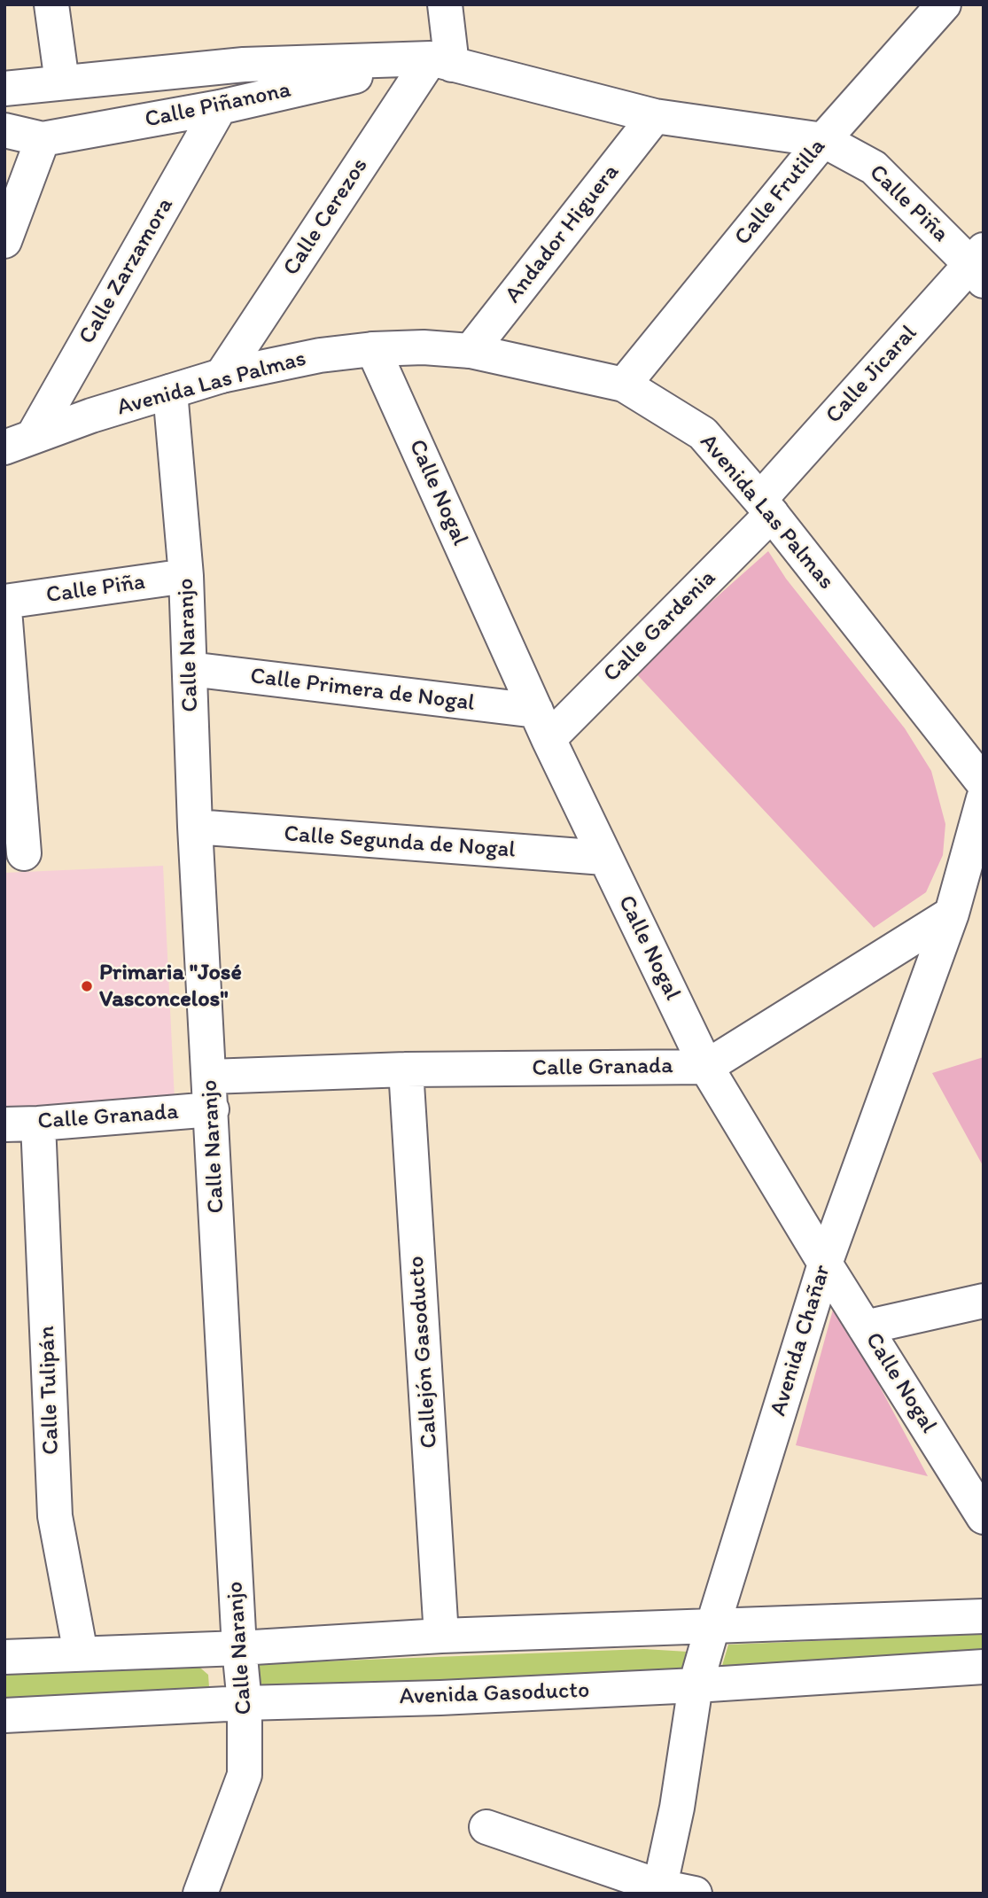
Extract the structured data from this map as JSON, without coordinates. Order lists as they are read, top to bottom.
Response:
{
  "streets": {
    "street": [
      "Calle Piñanona",
      "Calle Frutilla",
      "Calle Piña",
      "Calle Cerezos",
      "Andador Higuera",
      "Calle Zarzamora",
      "Calle Jicaral",
      "Avenida Las Palmas",
      "Calle Nogal",
      "Calle Gardenia",
      "Calle Naranjo",
      "Calle Primera de Nogal",
      "Calle Segunda de Nogal",
      "Calle Granada",
      "Avenida Chañar",
      "Callejón Gasoducto",
      "Calle Tulipán",
      "Avenida Gasoducto"
    ]
  },
  "crossings": [
    ["Calle Piñanona", "Calle Frutilla"],
    ["Calle Piñanona", "Calle Piña"],
    ["Calle Piñanona", "Calle Cerezos"],
    ["Calle Piñanona", "Andador Higuera"],
    ["Calle Piñanona", "Calle Zarzamora"],
    ["Calle Frutilla", "Calle Piña"],
    ["Calle Frutilla", "Avenida Las Palmas"],
    ["Calle Piña", "Calle Jicaral"],
    ["Calle Piña", "Calle Naranjo"],
    ["Calle Cerezos", "Avenida Las Palmas"],
    ["Andador Higuera", "Avenida Las Palmas"],
    ["Calle Zarzamora", "Avenida Las Palmas"],
    ["Calle Jicaral", "Avenida Las Palmas"],
    ["Calle Jicaral", "Calle Gardenia"],
    ["Avenida Las Palmas", "Calle Nogal"],
    ["Avenida Las Palmas", "Calle Gardenia"],
    ["Avenida Las Palmas", "Calle Naranjo"],
    ["Calle Nogal", "Calle Gardenia"],
    ["Calle Nogal", "Calle Primera de Nogal"],
    ["Calle Nogal", "Calle Segunda de Nogal"],
    ["Calle Nogal", "Calle Granada"],
    ["Calle Nogal", "Avenida Chañar"],
    ["Calle Gardenia", "Calle Primera de Nogal"],
    ["Calle Naranjo", "Calle Primera de Nogal"],
    ["Calle Naranjo", "Calle Segunda de Nogal"],
    ["Calle Naranjo", "Calle Granada"],
    ["Calle Naranjo", "Avenida Gasoducto"],
    ["Calle Granada", "Avenida Chañar"],
    ["Calle Granada", "Callejón Gasoducto"],
    ["Calle Granada", "Calle Tulipán"],
    ["Avenida Chañar", "Avenida Gasoducto"]
  ],
  "places": ["Primaria \"José Vasconcelos\""]
}
